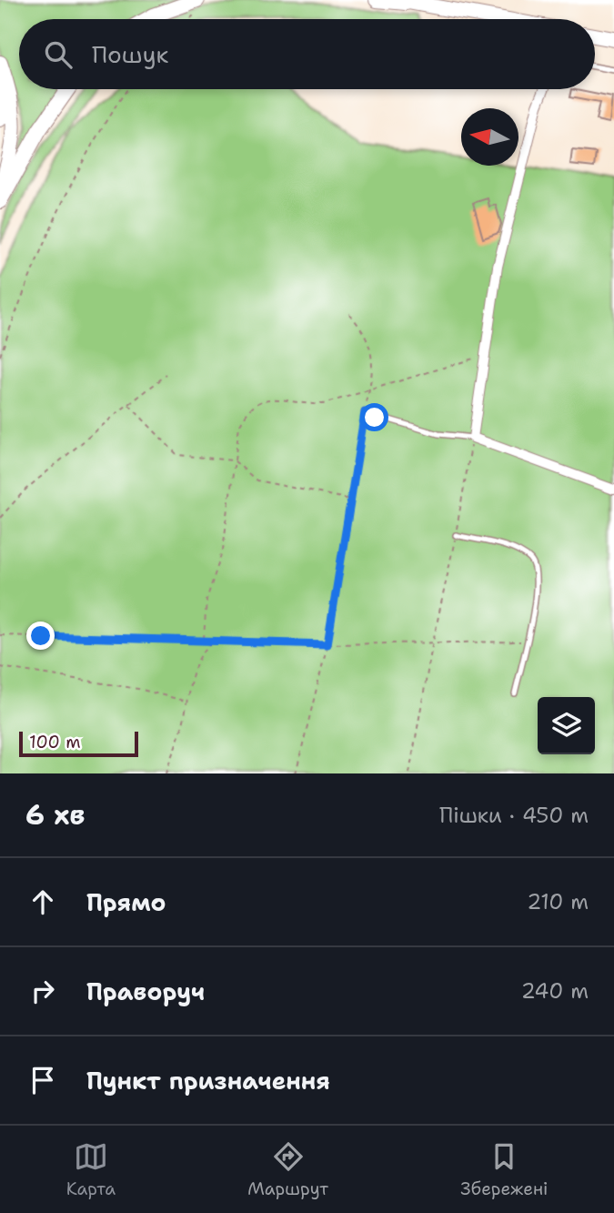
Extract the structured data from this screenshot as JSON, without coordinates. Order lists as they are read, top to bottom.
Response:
{
  "scale_bar": "100 m",
  "north": "left",
  "page": {
    "search": "Пошук",
    "scale": "100 m",
    "heading": ["6 хв", "Пішки · 450 m"],
    "list": [
      ["Прямо", "210 m"],
      ["Праворуч", "240 m"],
      "Пункт призначення"
    ],
    "nav": ["Карта", "Маршрут", "Збережені"]
  }
}
